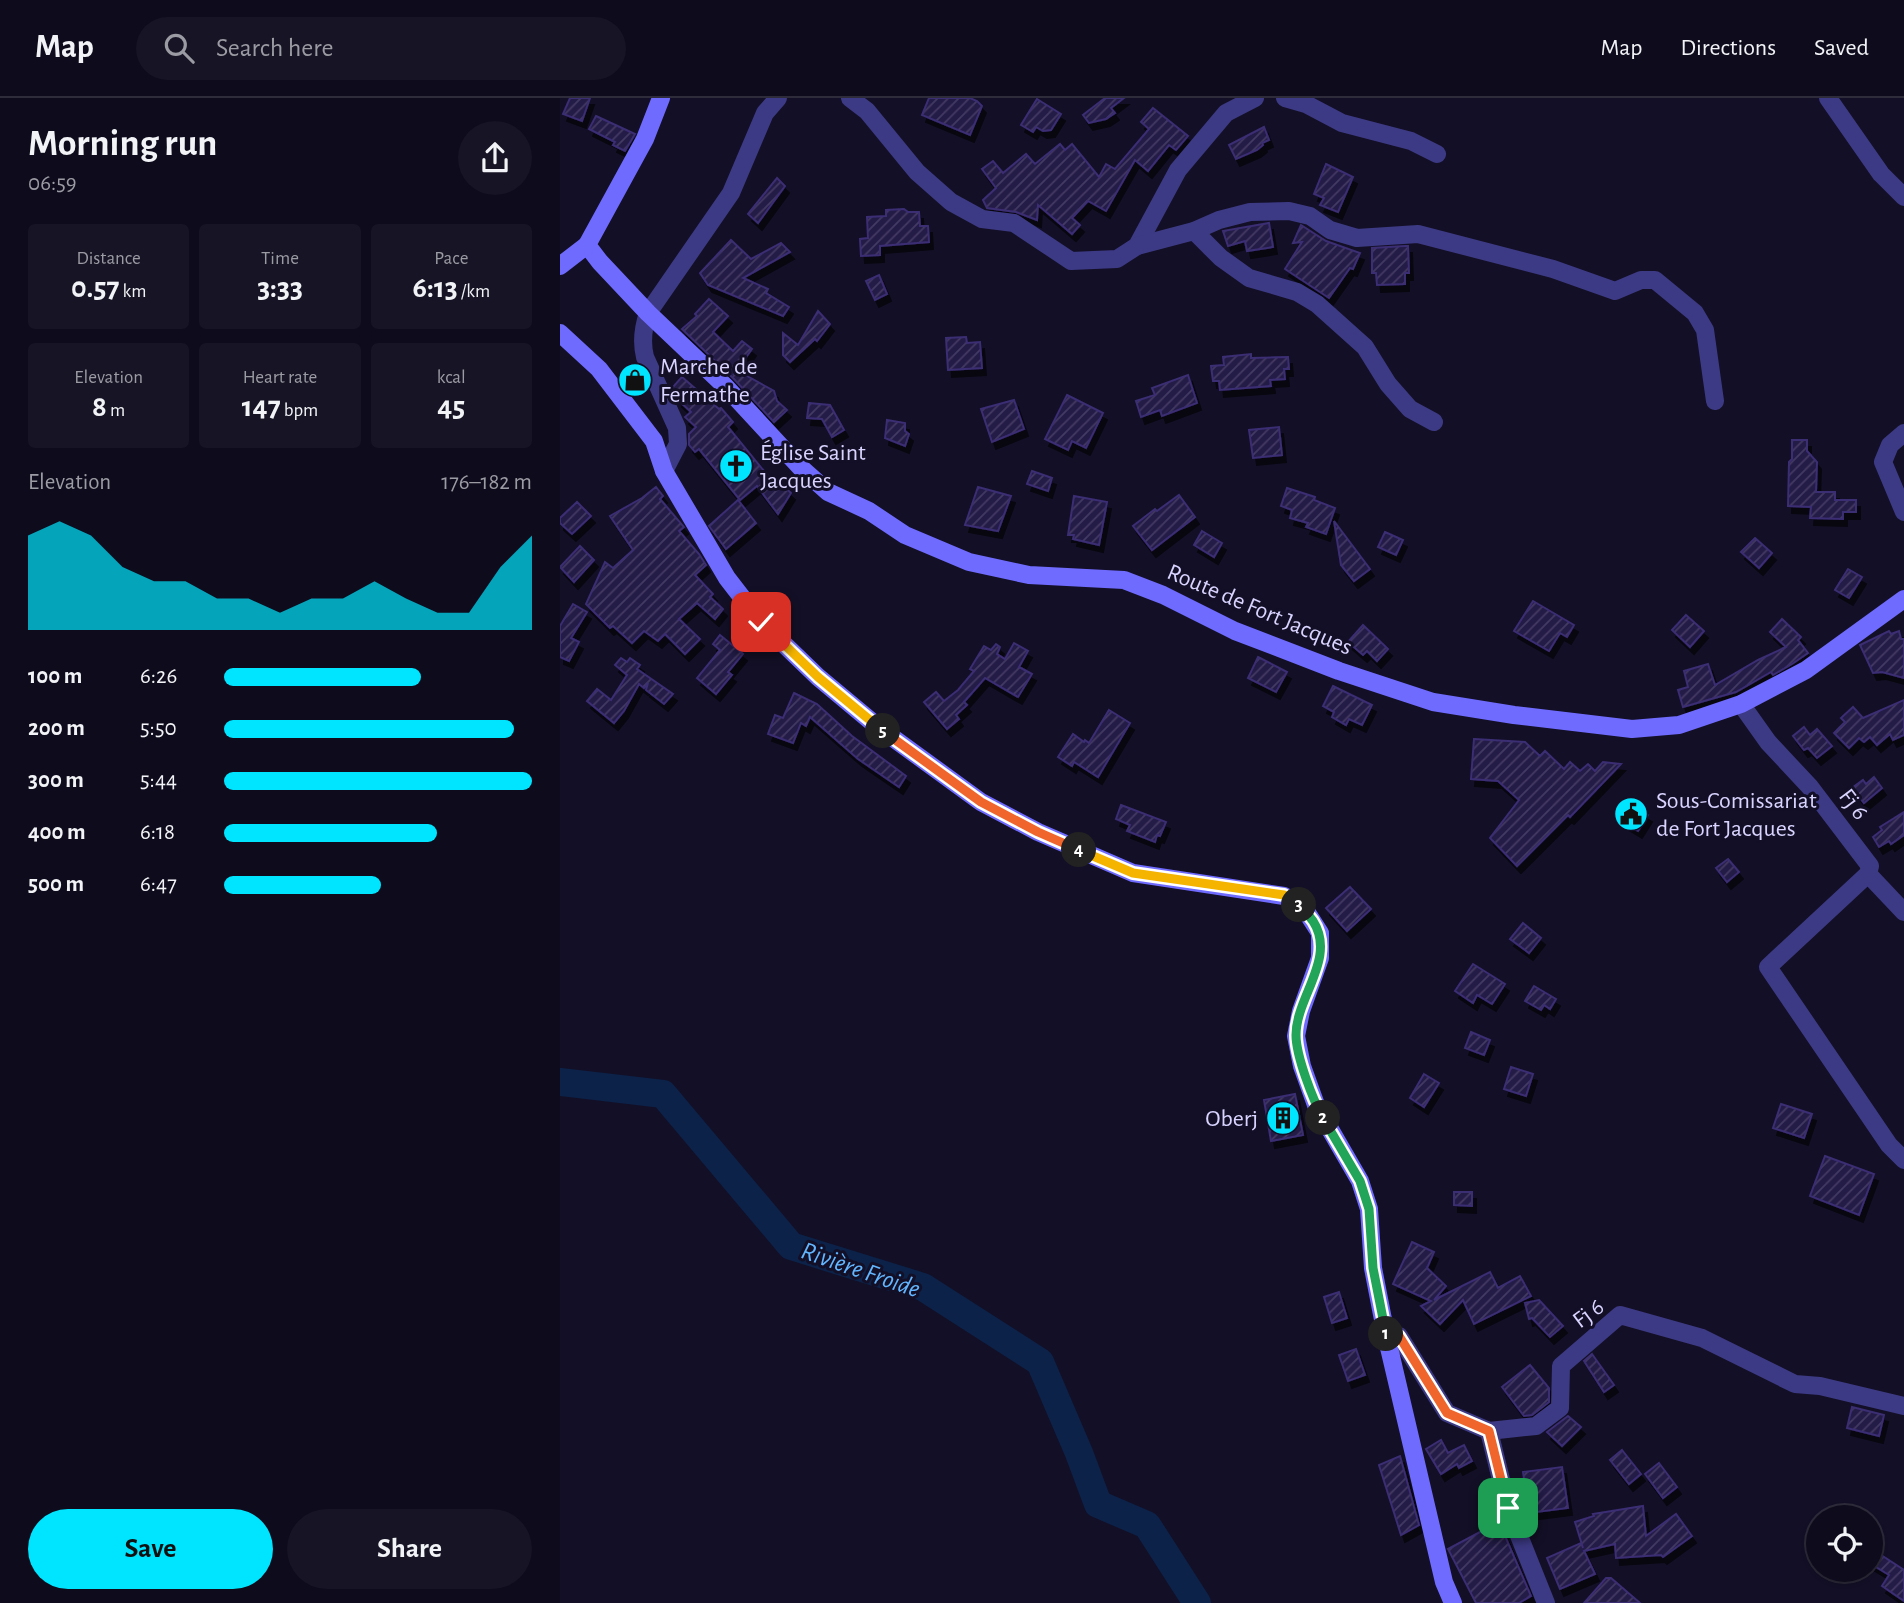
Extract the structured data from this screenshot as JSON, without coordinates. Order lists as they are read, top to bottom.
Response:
{
  "streets": {
    "main road": ["Route de Fort Jacques"],
    "street": ["Fj 6"]
  },
  "crossings": [
    ["Route de Fort Jacques", "Fj 6"]
  ],
  "water": ["Rivière Froide"],
  "places": {
    "shop": ["Marche de Fermathe"],
    "church": ["Église Saint Jacques"],
    "public building": ["Sous-Comissariat de Fort Jacques"],
    "building": ["Oberj"]
  },
  "page": {
    "header": "Map",
    "search": "Search here",
    "nav": ["Map", "Directions", "Saved"],
    "heading": ["Morning run", "06:59"],
    "stats": [
      ["Distance", "0.57 km"],
      ["Time", "3:33"],
      ["Pace", "6:13 /km"],
      ["Elevation", "8 m"],
      ["Heart rate", "147 bpm"],
      ["kcal", "45"]
    ],
    "chart": ["Elevation", "176–182 m"],
    "list": [
      {
        "name": "100 m",
        "note": "6:26"
      },
      {
        "name": "200 m",
        "note": "5:50"
      },
      {
        "name": "300 m",
        "note": "5:44"
      },
      {
        "name": "400 m",
        "note": "6:18"
      },
      {
        "name": "500 m",
        "note": "6:47"
      }
    ],
    "pins": [
      "5",
      "4",
      "3",
      "2",
      "1"
    ],
    "buttons": ["Save", "Share"]
  }
}
